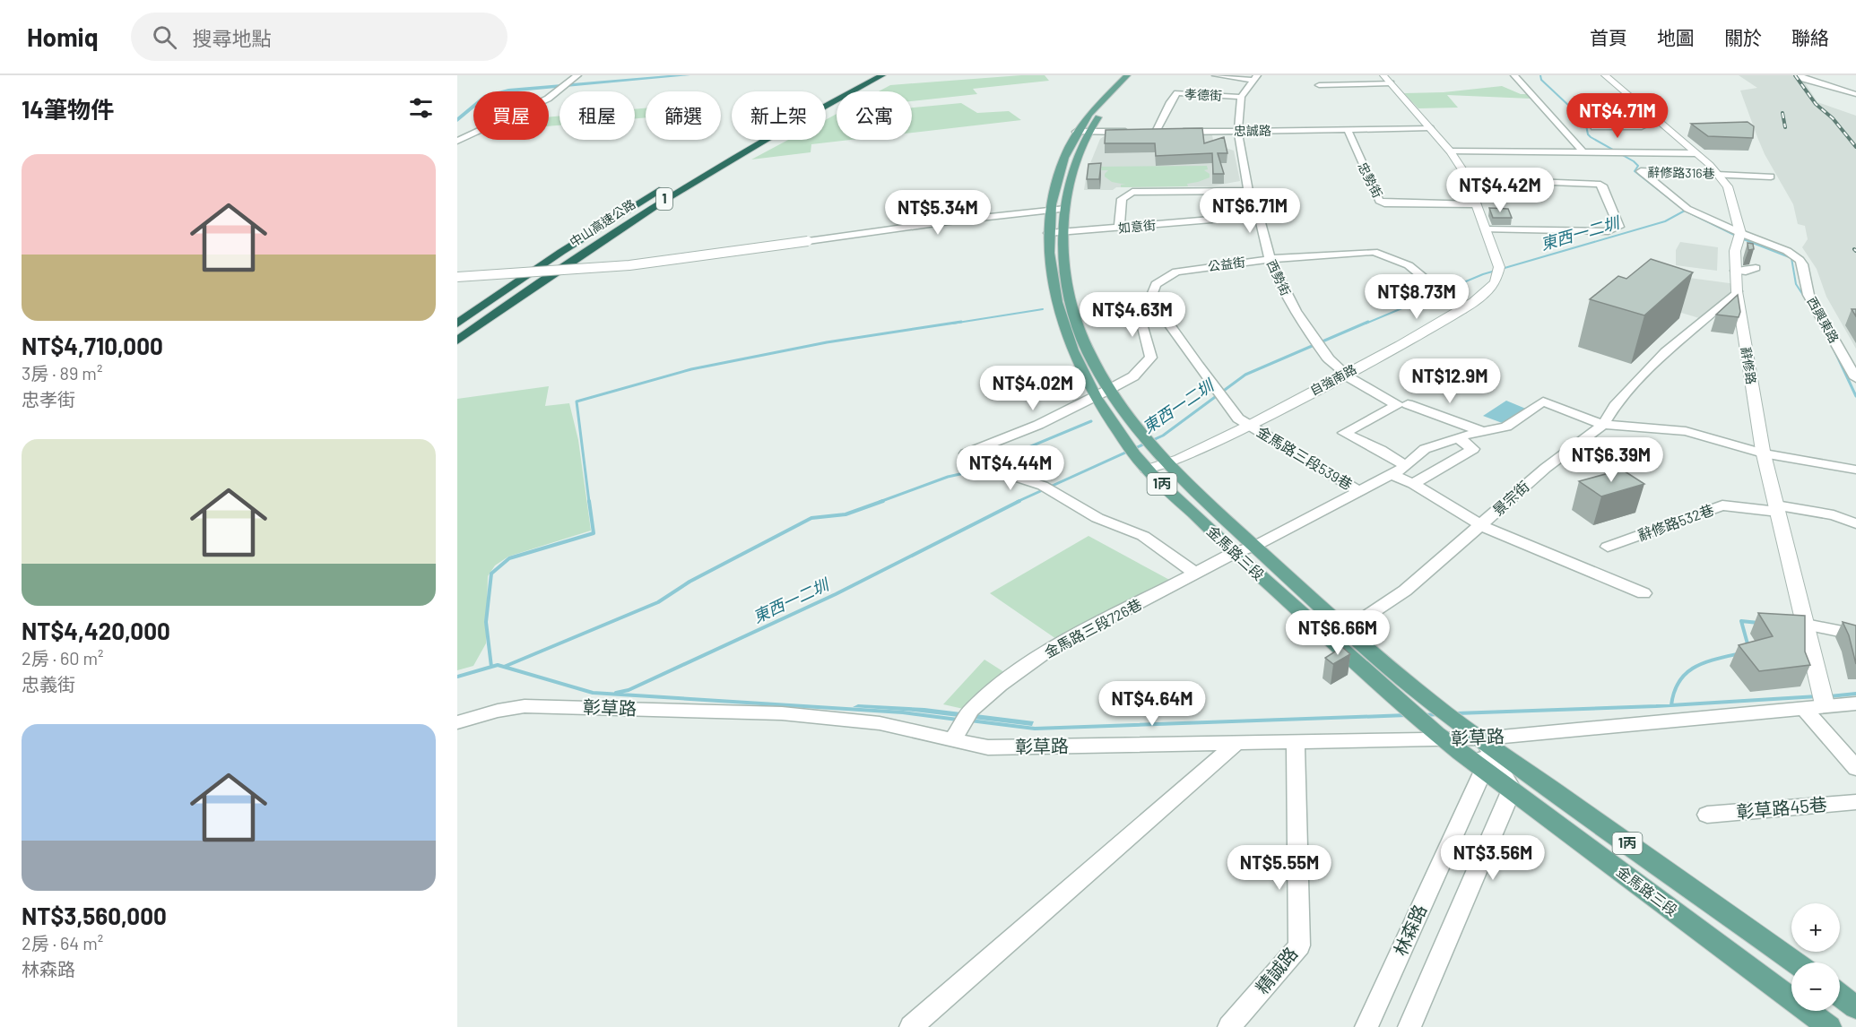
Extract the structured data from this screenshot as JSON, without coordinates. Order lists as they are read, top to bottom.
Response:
{
  "streets": {
    "highway": ["1", "中山高速公路"],
    "main road": ["1丙", "金馬路三段"],
    "street": [
      "孝德街",
      "忠誠路",
      "辭修路316巷",
      "忠勢街",
      "如意街",
      "公益街",
      "西勢街",
      "西興東路",
      "辭修路",
      "自強南路",
      "金馬路三段539巷",
      "景宗街",
      "辭修路532巷",
      "金馬路三段726巷",
      "彰草路",
      "彰草路45巷",
      "林森路",
      "精誠路"
    ]
  },
  "crossings": [
    ["孝德街", "西勢街"],
    ["忠誠路", "忠勢街"],
    ["忠誠路", "西勢街"],
    ["忠誠路", "自強南路"],
    ["辭修路316巷", "西興東路"],
    ["辭修路316巷", "辭修路"],
    ["忠勢街", "自強南路"],
    ["如意街", "西勢街"],
    ["如意街", "金馬路三段"],
    ["公益街", "西勢街"],
    ["公益街", "自強南路"],
    ["公益街", "金馬路三段"],
    ["西勢街", "自強南路"],
    ["西勢街", "金馬路三段539巷"],
    ["西興東路", "辭修路"],
    ["辭修路", "景宗街"],
    ["辭修路", "辭修路532巷"],
    ["辭修路", "彰草路"],
    ["自強南路", "金馬路三段539巷"],
    ["自強南路", "金馬路三段"],
    ["金馬路三段539巷", "景宗街"],
    ["金馬路三段539巷", "金馬路三段"],
    ["金馬路三段539巷", "金馬路三段726巷"],
    ["景宗街", "金馬路三段"],
    ["金馬路三段", "金馬路三段726巷"],
    ["金馬路三段", "彰草路"],
    ["金馬路三段", "林森路"],
    ["金馬路三段726巷", "彰草路"],
    ["彰草路", "林森路"],
    ["彰草路", "精誠路"]
  ],
  "water": ["東西一二圳"],
  "page": {
    "header": "Homiq",
    "search": "搜尋地點",
    "nav": [
      "首頁",
      "地圖",
      "關於",
      "聯絡"
    ],
    "heading": "14筆物件",
    "chip": [
      "買屋",
      "租屋",
      "篩選",
      "新上架",
      "公寓"
    ],
    "price": [
      "NT$4.71M",
      "NT$4.42M",
      "NT$6.71M",
      "NT$5.34M",
      "NT$8.73M",
      "NT$4.63M",
      "NT$12.9M",
      "NT$4.02M",
      "NT$6.39M",
      "NT$4.44M",
      "NT$6.66M",
      "NT$4.64M",
      "NT$3.56M",
      "NT$5.55M"
    ],
    "list": [
      {
        "name": "NT$4,710,000",
        "note": "3房 · 89 m² · 忠孝街"
      },
      {
        "name": "NT$4,420,000",
        "note": "2房 · 60 m² · 忠義街"
      },
      {
        "name": "NT$3,560,000",
        "note": "2房 · 64 m² · 林森路"
      }
    ],
    "map_buttons": ["+", "−"]
  }
}
